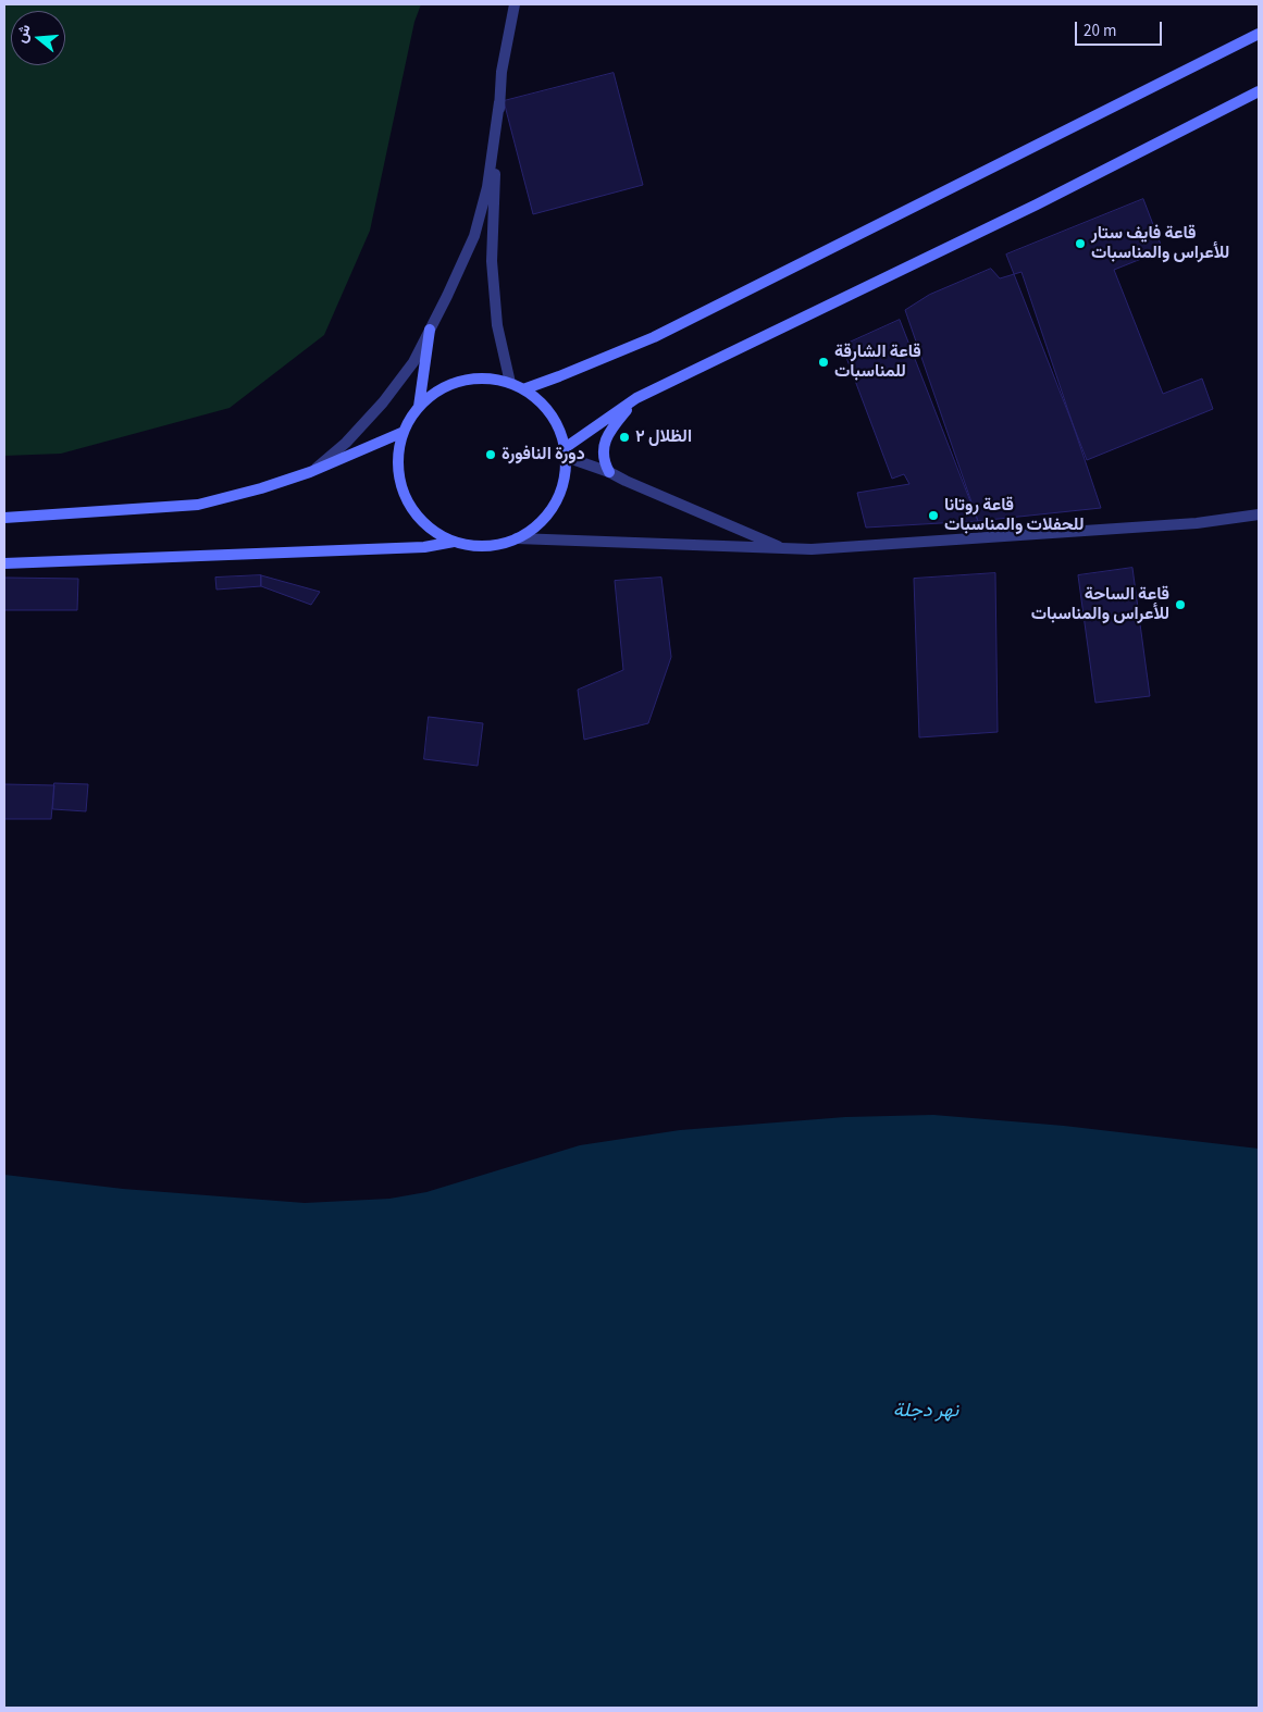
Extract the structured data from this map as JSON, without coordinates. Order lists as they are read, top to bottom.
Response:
{
  "water": ["نهر دجلة"],
  "places": [
    "قاعة فايف ستار للأعراس والمناسبات",
    "قاعة الشارقة للمناسبات",
    "الظلال ٢",
    "دورة النافورة",
    "قاعة روتانا للحفلات والمناسبات",
    "قاعة الساحة للأعراس والمناسبات"
  ],
  "scale_bar": "20 m",
  "north": "left"
}
